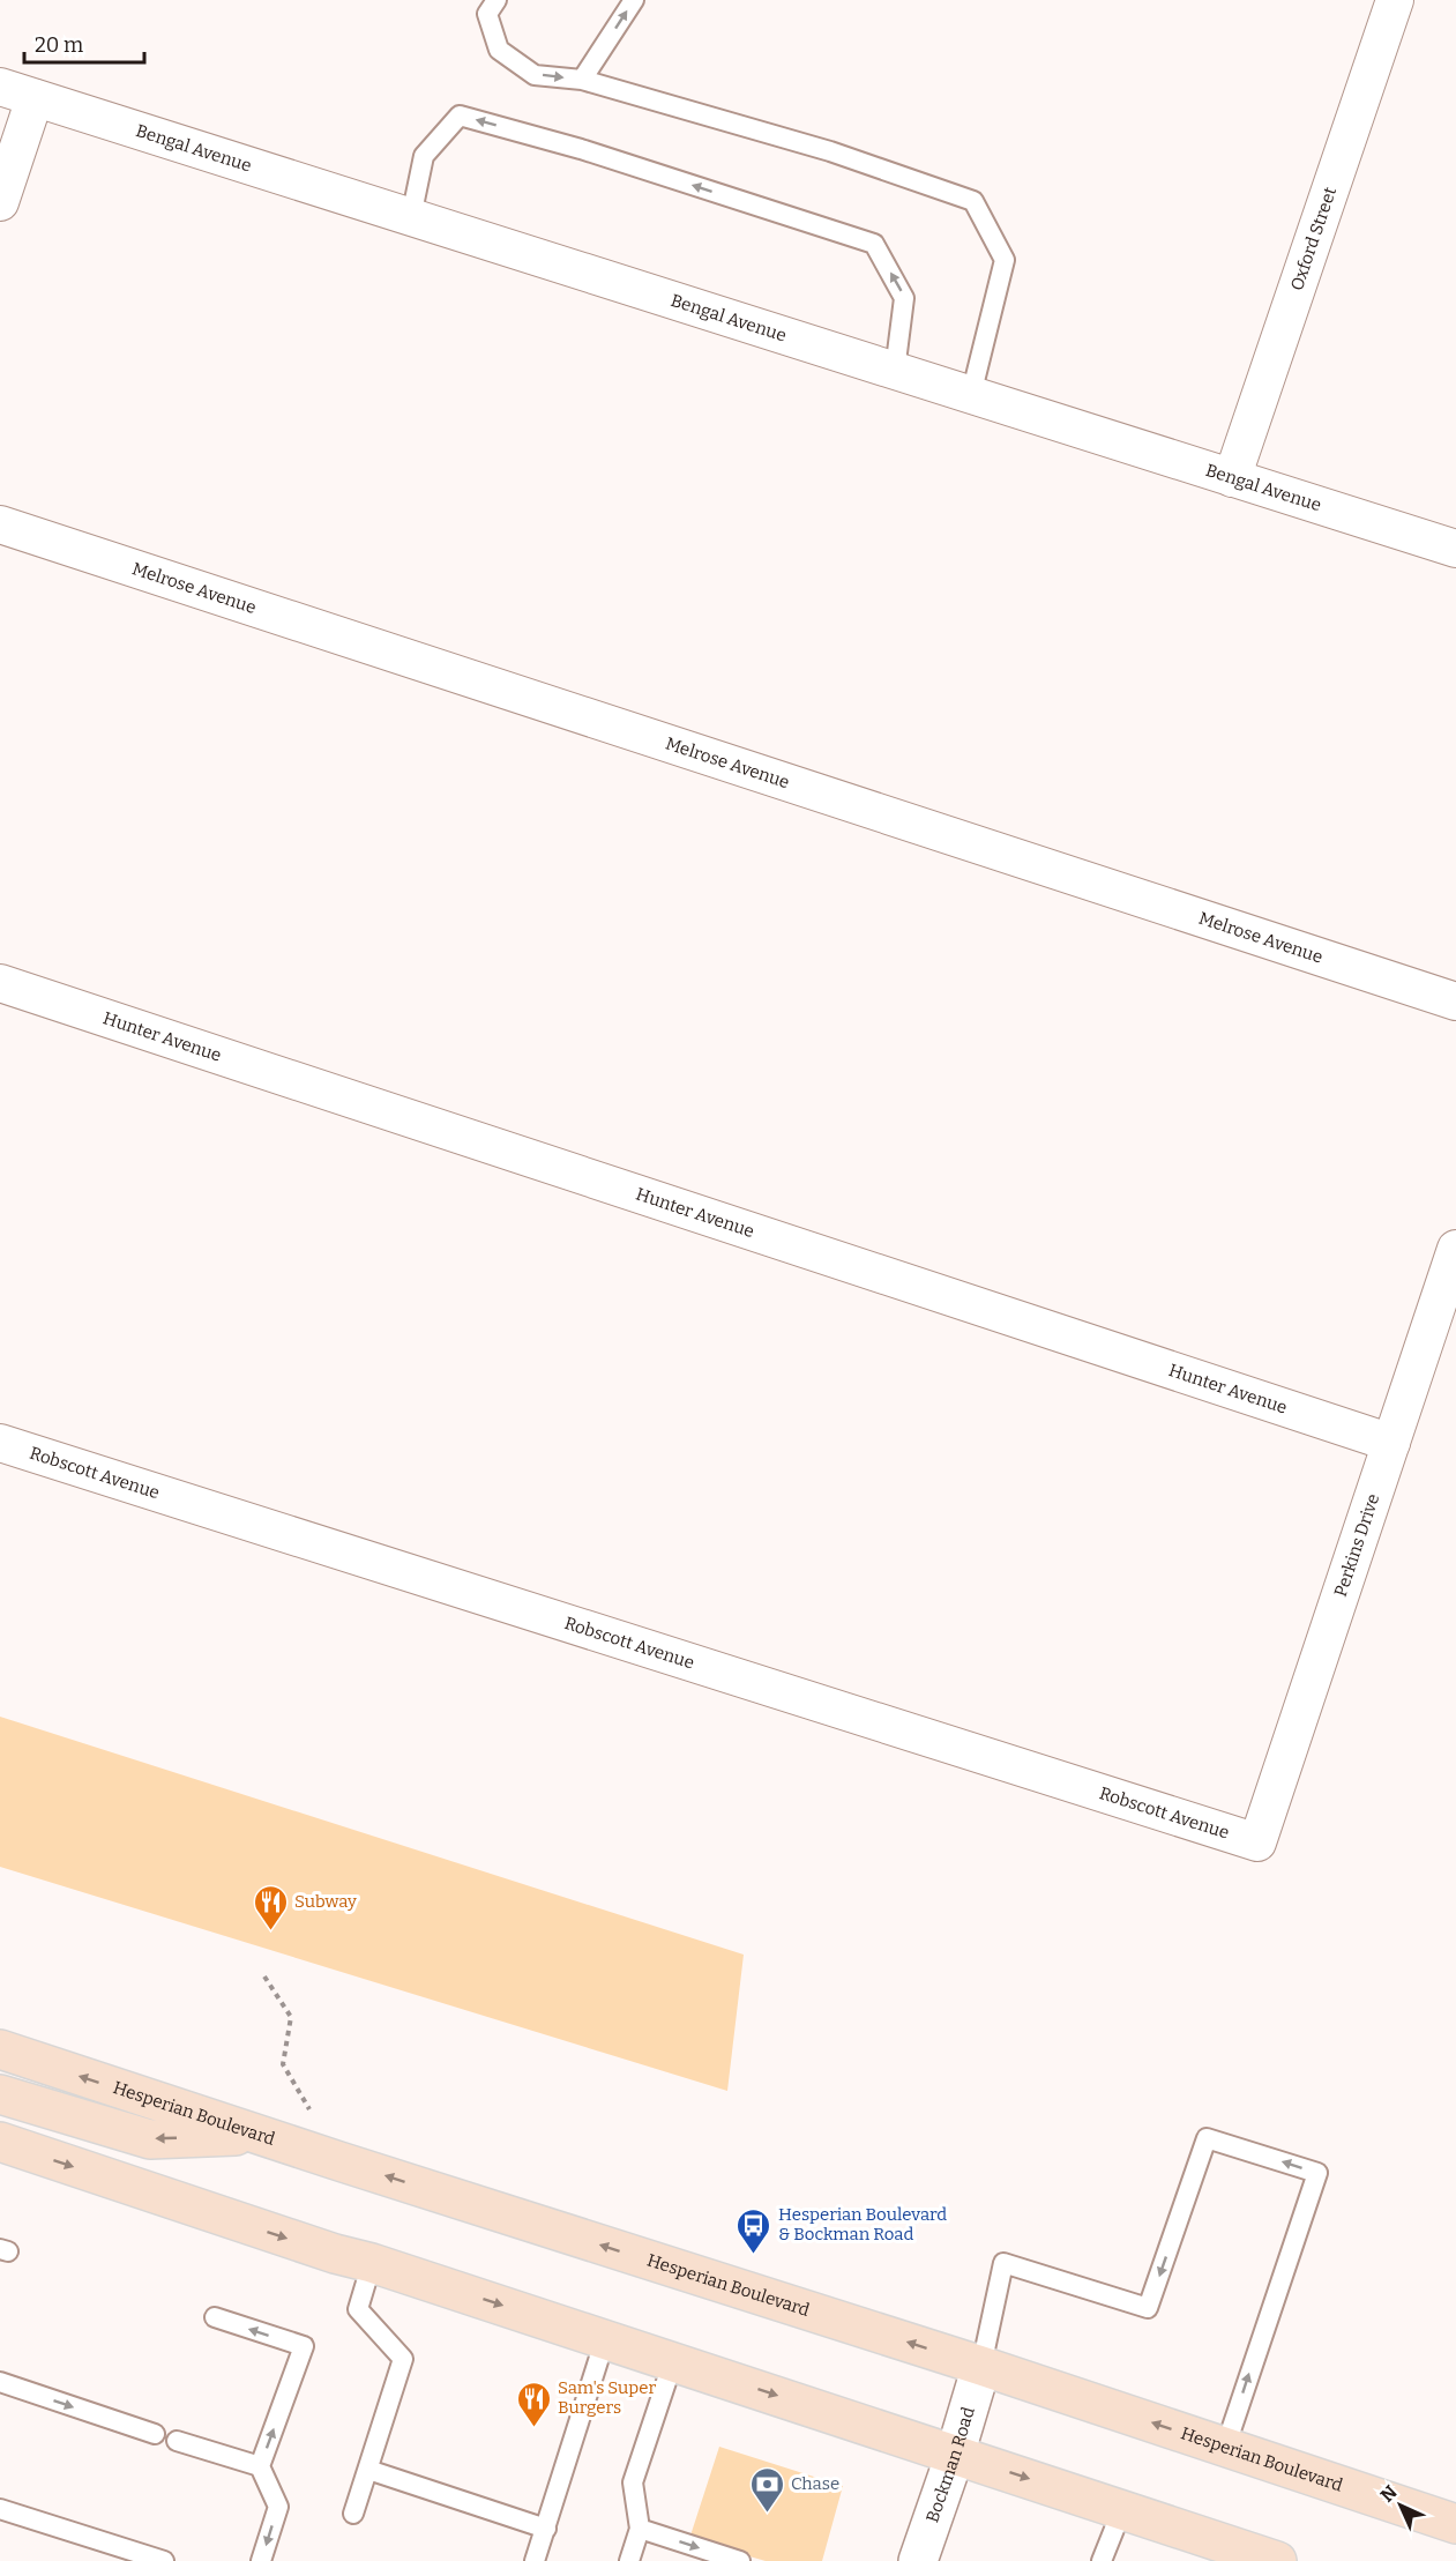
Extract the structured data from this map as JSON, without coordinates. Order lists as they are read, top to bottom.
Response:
{
  "streets": {
    "main road": ["Hesperian Boulevard"],
    "street": [
      "Bengal Avenue",
      "Oxford Street",
      "Melrose Avenue",
      "Hunter Avenue",
      "Robscott Avenue",
      "Perkins Drive",
      "Bockman Road"
    ]
  },
  "crossings": [
    ["Bengal Avenue", "Oxford Street"],
    ["Hunter Avenue", "Perkins Drive"],
    ["Robscott Avenue", "Perkins Drive"],
    ["Hesperian Boulevard", "Bockman Road"]
  ],
  "places": {
    "restaurant": ["Subway", "Sam's Super Burgers"],
    "bus stop": ["Hesperian Boulevard & Bockman Road"],
    "bank": ["Chase"]
  },
  "scale_bar": "20 m",
  "north": "top left"
}
